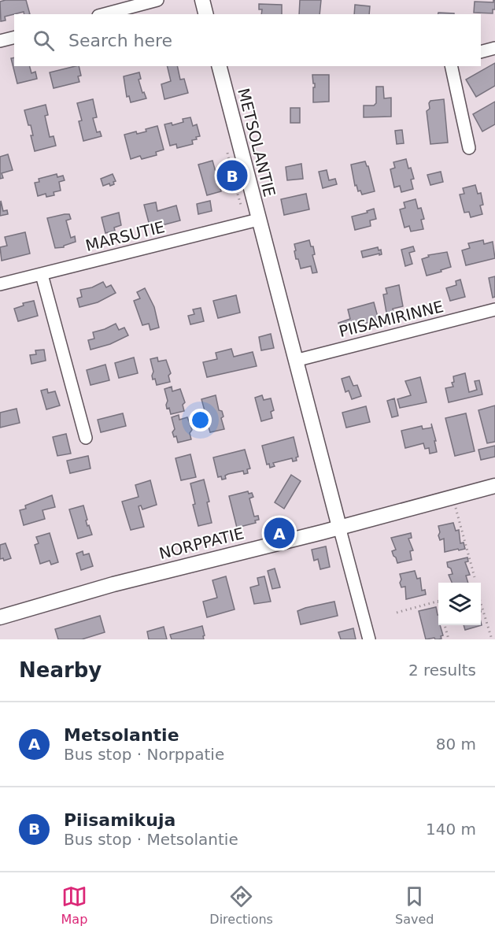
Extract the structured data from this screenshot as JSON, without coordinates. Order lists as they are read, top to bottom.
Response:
{
  "streets": {
    "street": [
      "METSOLANTIE",
      "MARSUTIE",
      "PIISAMIRINNE",
      "NORPPATIE"
    ]
  },
  "crossings": [
    ["METSOLANTIE", "MARSUTIE"],
    ["METSOLANTIE", "PIISAMIRINNE"],
    ["METSOLANTIE", "NORPPATIE"]
  ],
  "page": {
    "search": "Search here",
    "pins": ["B", "A"],
    "heading": ["Nearby", "2 results"],
    "list": [
      {
        "mark": "A",
        "name": "Metsolantie",
        "note": "Bus stop · Norppatie",
        "value": "80 m"
      },
      {
        "mark": "B",
        "name": "Piisamikuja",
        "note": "Bus stop · Metsolantie",
        "value": "140 m"
      }
    ],
    "nav": ["Map", "Directions", "Saved"]
  }
}
